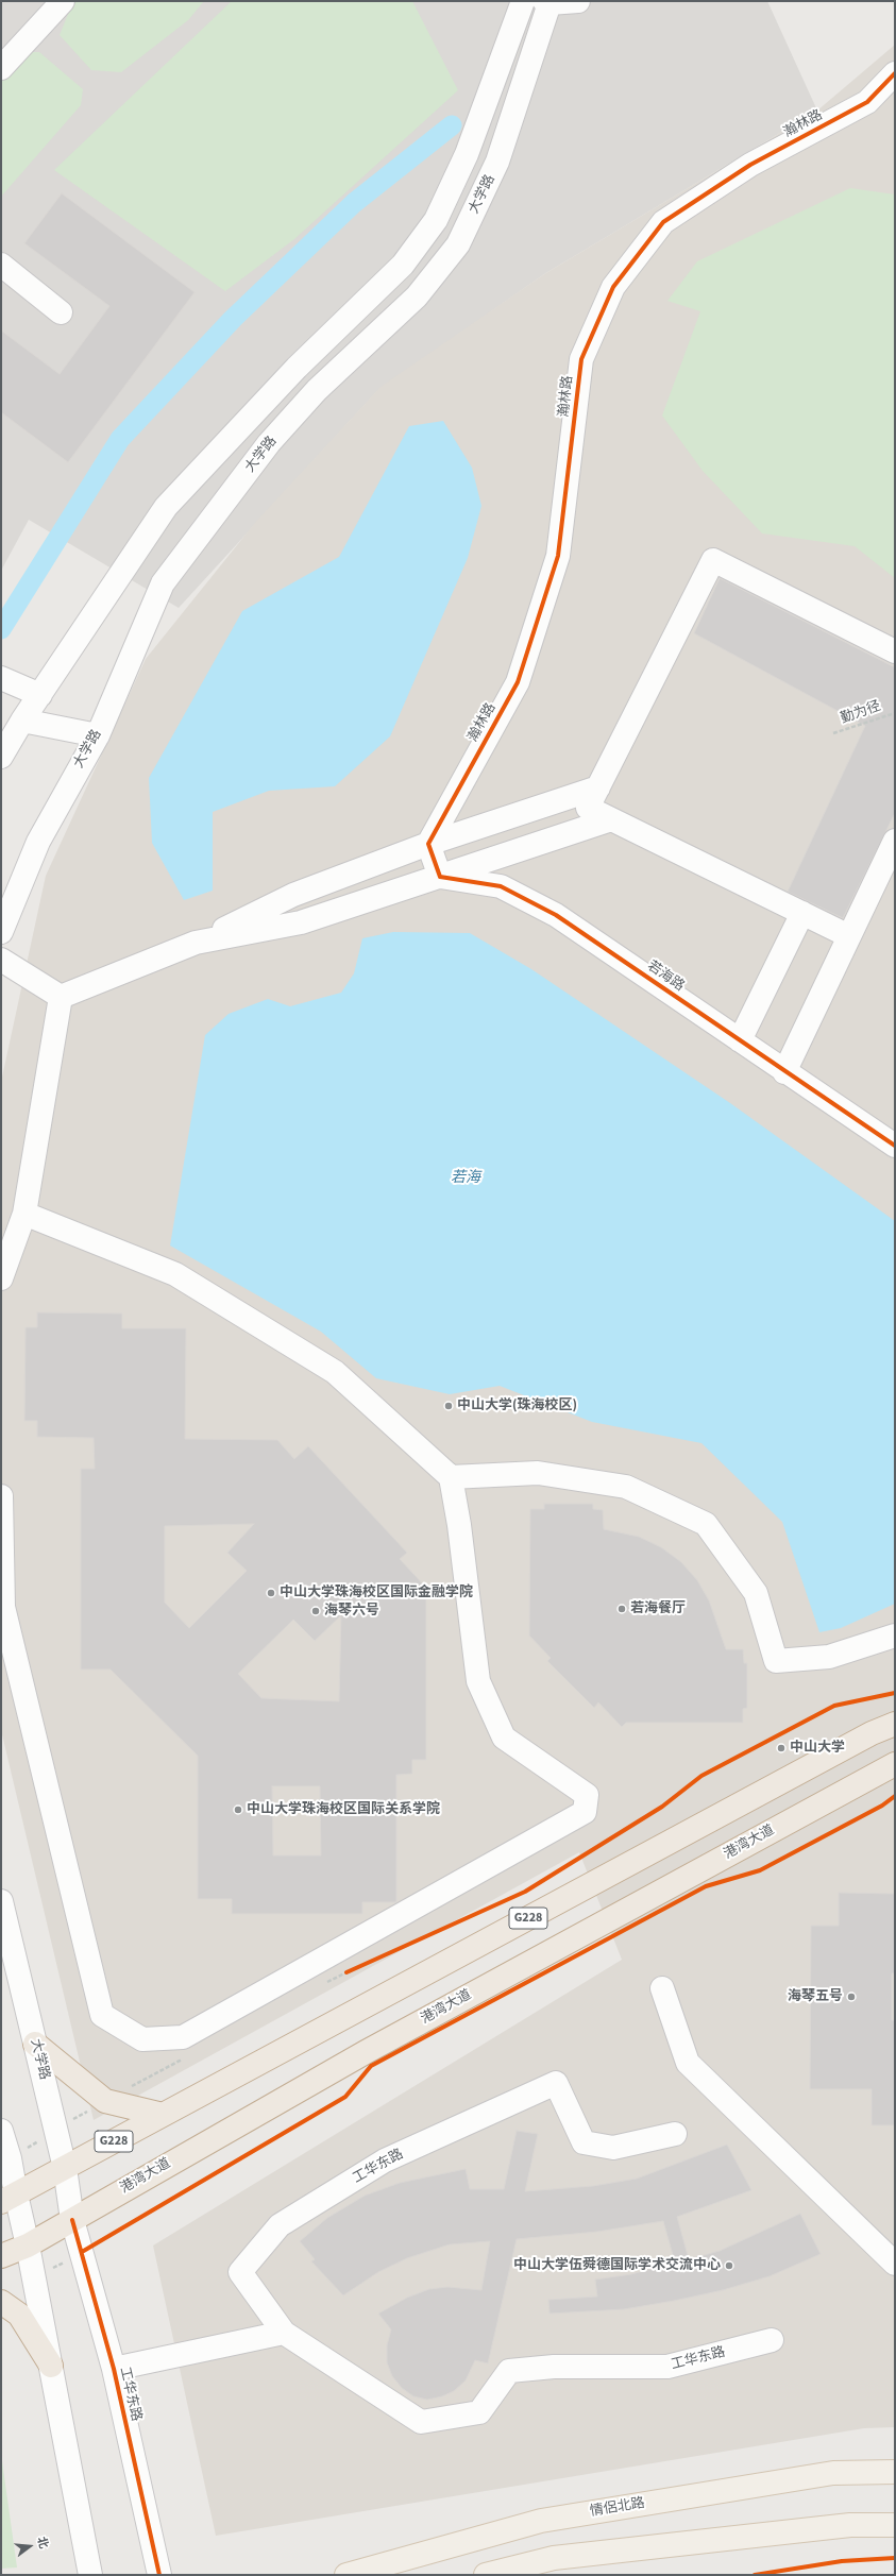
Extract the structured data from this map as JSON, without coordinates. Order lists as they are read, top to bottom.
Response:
{
  "streets": {
    "highway": ["港湾大道", "G228"],
    "main road": ["情侶北路"],
    "street": [
      "瀚林路",
      "大学路",
      "若海路",
      "工华东路"
    ],
    "path": ["勤为径"]
  },
  "crossings": [
    ["大学路", "港湾大道"],
    ["大学路", "G228"],
    ["大学路", "工华东路"],
    ["港湾大道", "工华东路"]
  ],
  "water": ["若海"],
  "places": [
    "中山大学(珠海校区)",
    "中山大学珠海校区国际金融学院",
    "若海餐厅",
    "海琴六号",
    "中山大学",
    "中山大学珠海校区国际关系学院",
    "海琴五号",
    "中山大学伍舜德国际学术交流中心"
  ],
  "north": "right"
}
